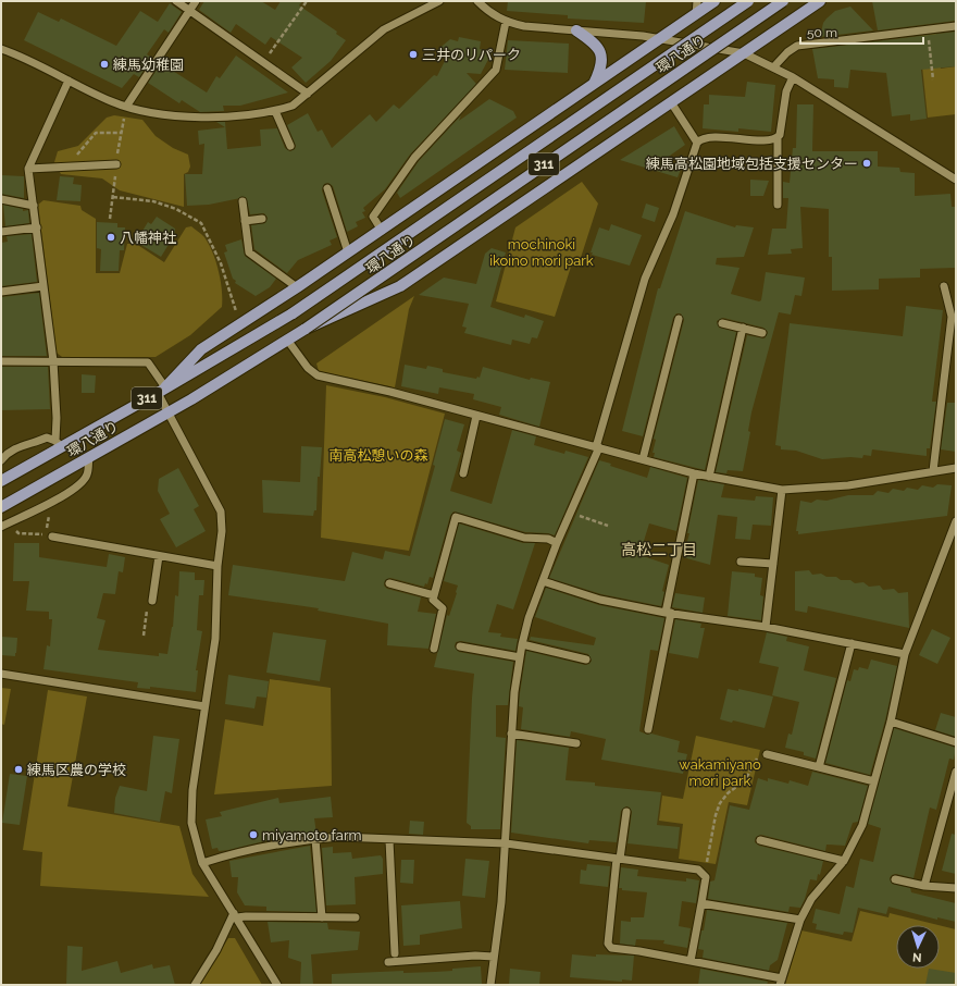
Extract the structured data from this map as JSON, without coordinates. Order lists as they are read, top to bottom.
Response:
{
  "streets": {
    "main road": ["環八通り", "311"]
  },
  "crossings": [
    ["環八通り", "311"]
  ],
  "districts": ["高松二丁目"],
  "parks": ["mochinoki ikoino mori park", "南高松憩いの森", "wakamiyano mori park"],
  "places": [
    "三井のリパーク",
    "練馬幼稚園",
    "練馬高松園地域包括支援センター",
    "八幡神社",
    "練馬区農の学校",
    "miyamoto farm"
  ],
  "scale_bar": "50 m",
  "north": "bottom"
}
